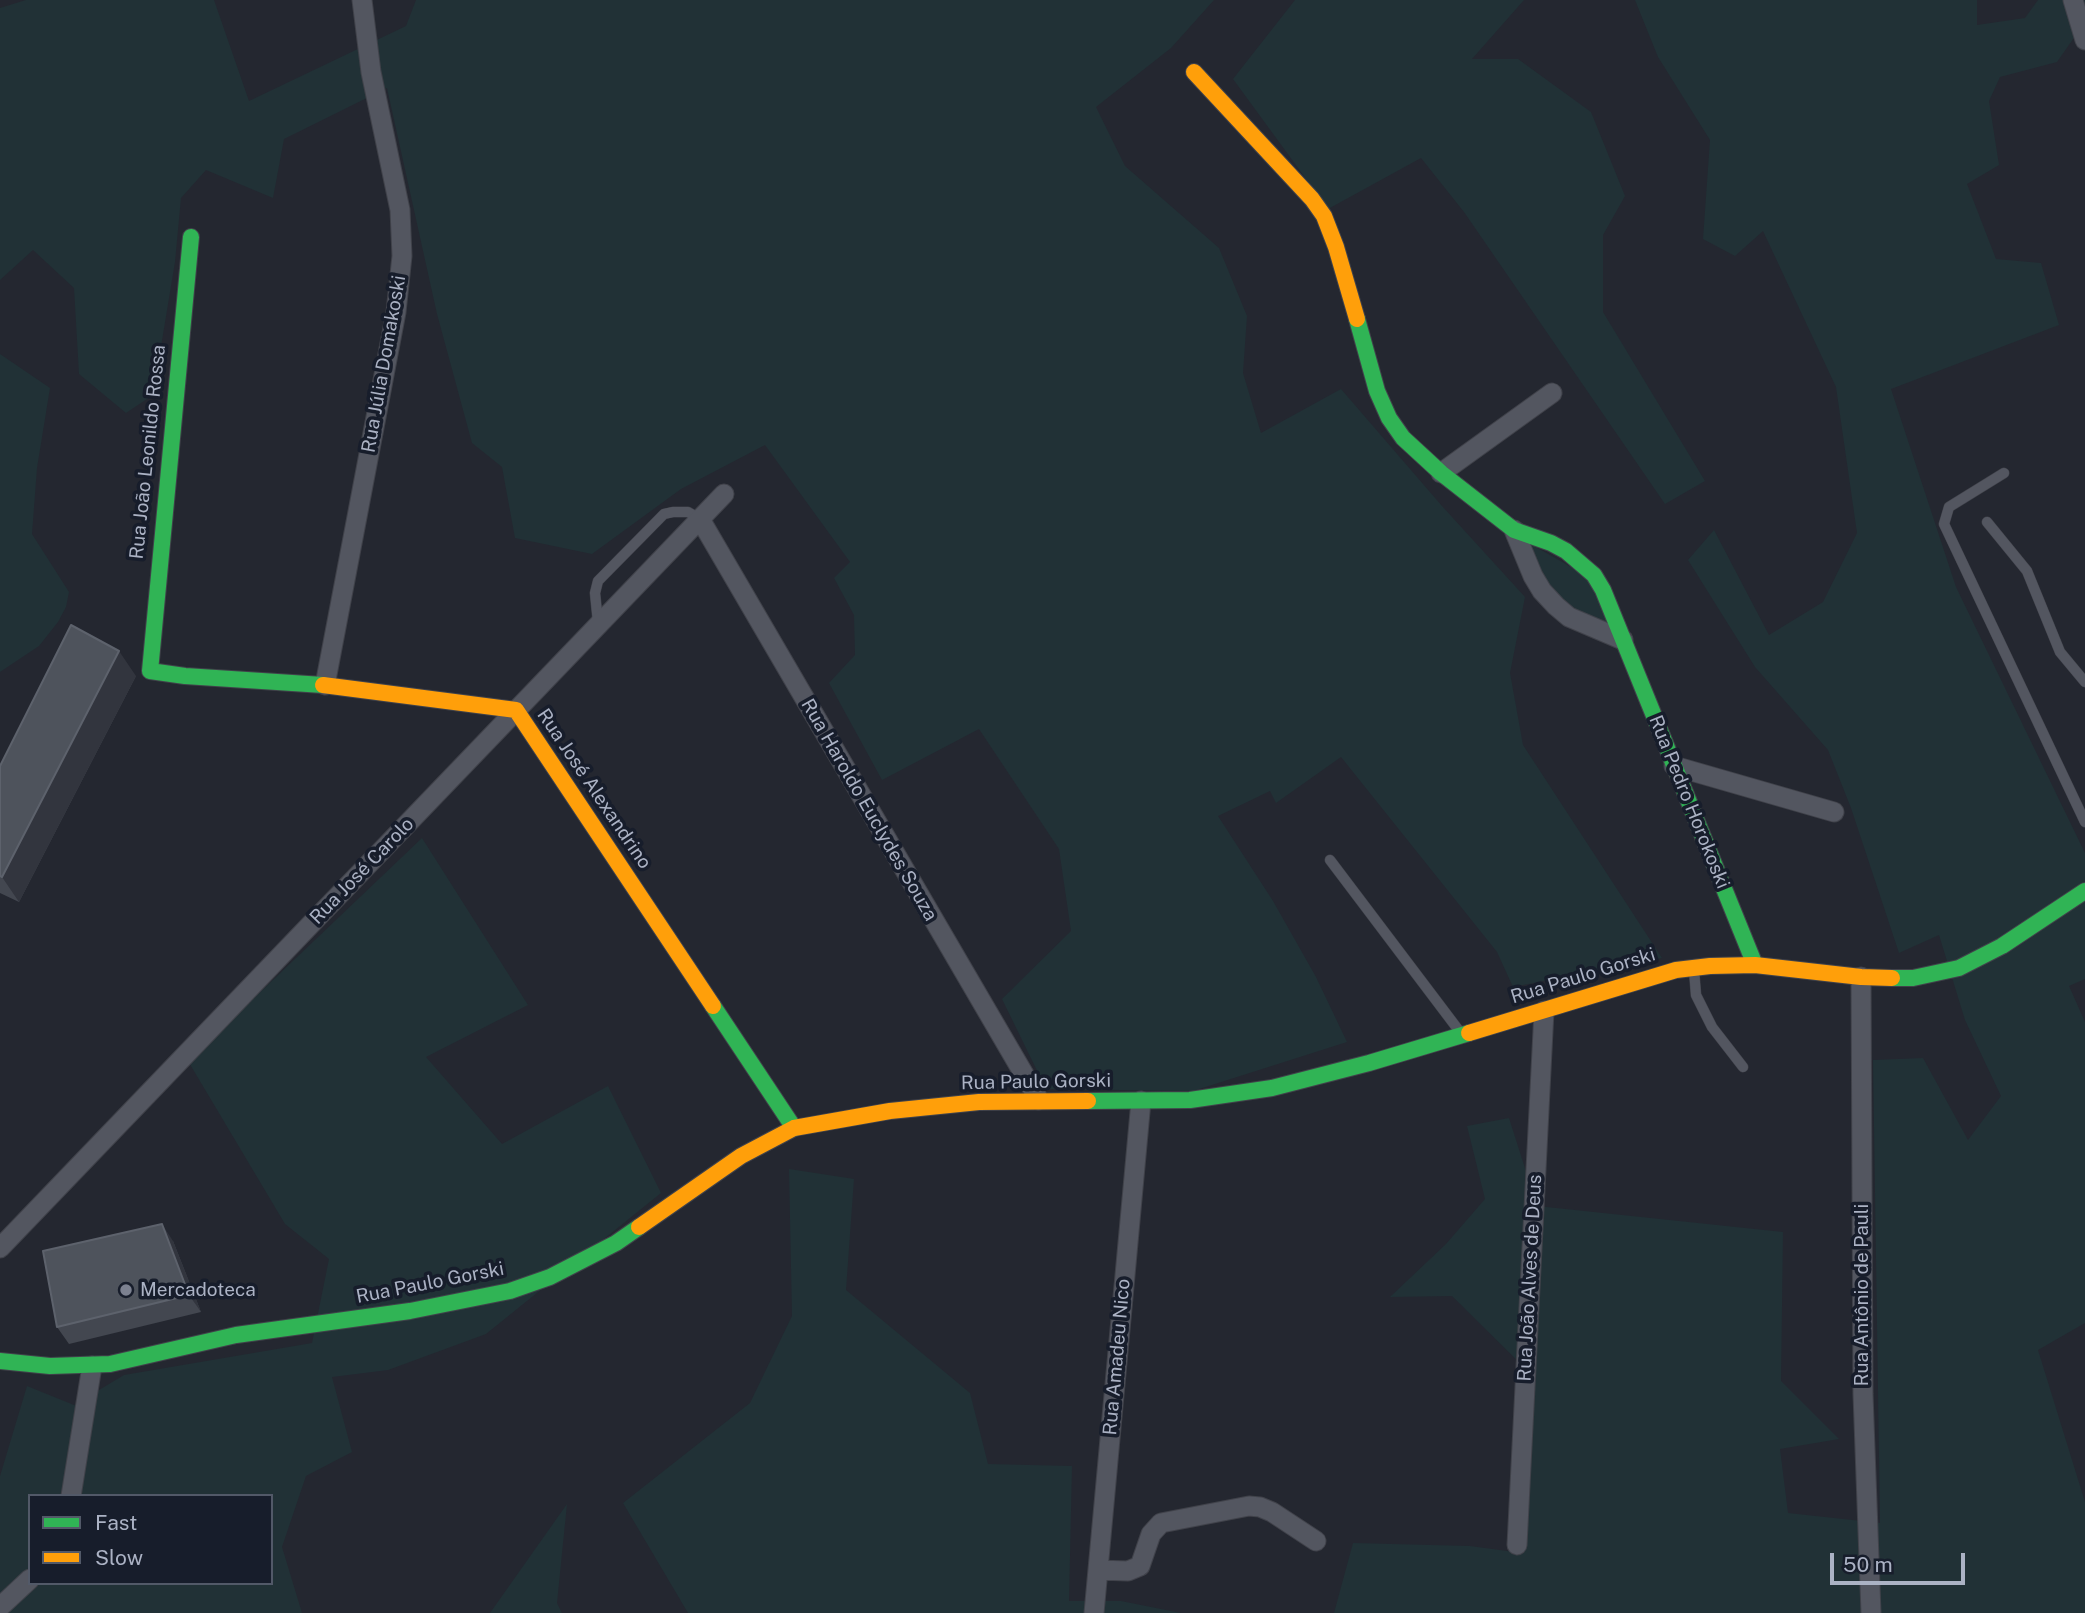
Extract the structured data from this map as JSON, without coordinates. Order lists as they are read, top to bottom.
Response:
{
  "streets": {
    "street": [
      "Rua Júlia Domakoski",
      "Rua João Leonildo Rossa",
      "Rua José Alexandrino",
      "Rua Pedro Horokoski",
      "Rua Haroldo Euclydes Souza",
      "Rua José Carolo",
      "Rua Paulo Gorski",
      "Rua João Alves de Deus",
      "Rua Antônio de Pauli",
      "Rua Amadeu Nico"
    ]
  },
  "crossings": [
    ["Rua Júlia Domakoski", "Rua José Alexandrino"],
    ["Rua João Leonildo Rossa", "Rua José Alexandrino"],
    ["Rua José Alexandrino", "Rua José Carolo"],
    ["Rua José Alexandrino", "Rua Paulo Gorski"],
    ["Rua Pedro Horokoski", "Rua Paulo Gorski"],
    ["Rua Haroldo Euclydes Souza", "Rua José Carolo"],
    ["Rua Haroldo Euclydes Souza", "Rua Paulo Gorski"],
    ["Rua Paulo Gorski", "Rua João Alves de Deus"],
    ["Rua Paulo Gorski", "Rua Antônio de Pauli"],
    ["Rua Paulo Gorski", "Rua Amadeu Nico"]
  ],
  "places": ["Mercadoteca"],
  "legend": ["Fast", "Slow"],
  "scale_bar": "50 m"
}
